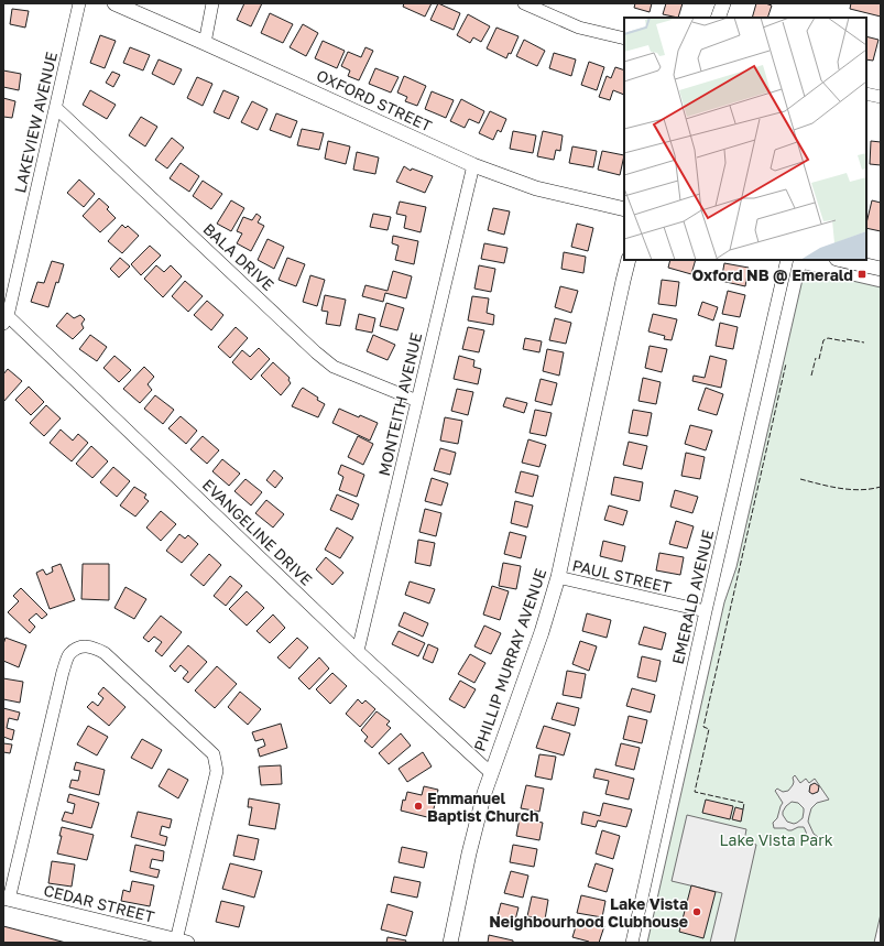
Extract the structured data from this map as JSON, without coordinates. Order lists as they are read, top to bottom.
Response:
{
  "streets": {
    "street": [
      "OXFORD STREET",
      "LAKEVIEW AVENUE",
      "BALA DRIVE",
      "MONTEITH AVENUE",
      "EVANGELINE DRIVE",
      "PAUL STREET",
      "EMERALD AVENUE",
      "PHILLIP MURRAY AVENUE",
      "CEDAR STREET"
    ]
  },
  "crossings": [
    ["OXFORD STREET", "MONTEITH AVENUE"],
    ["LAKEVIEW AVENUE", "BALA DRIVE"],
    ["LAKEVIEW AVENUE", "EVANGELINE DRIVE"],
    ["BALA DRIVE", "MONTEITH AVENUE"],
    ["MONTEITH AVENUE", "EVANGELINE DRIVE"],
    ["EVANGELINE DRIVE", "PHILLIP MURRAY AVENUE"],
    ["PAUL STREET", "EMERALD AVENUE"],
    ["PAUL STREET", "PHILLIP MURRAY AVENUE"]
  ],
  "parks": ["Lake Vista Park"],
  "places": {
    "transit": ["Oxford NB @ Emerald"],
    "other": ["Emmanuel Baptist Church", "Lake Vista Neighbourhood Clubhouse"]
  }
}
